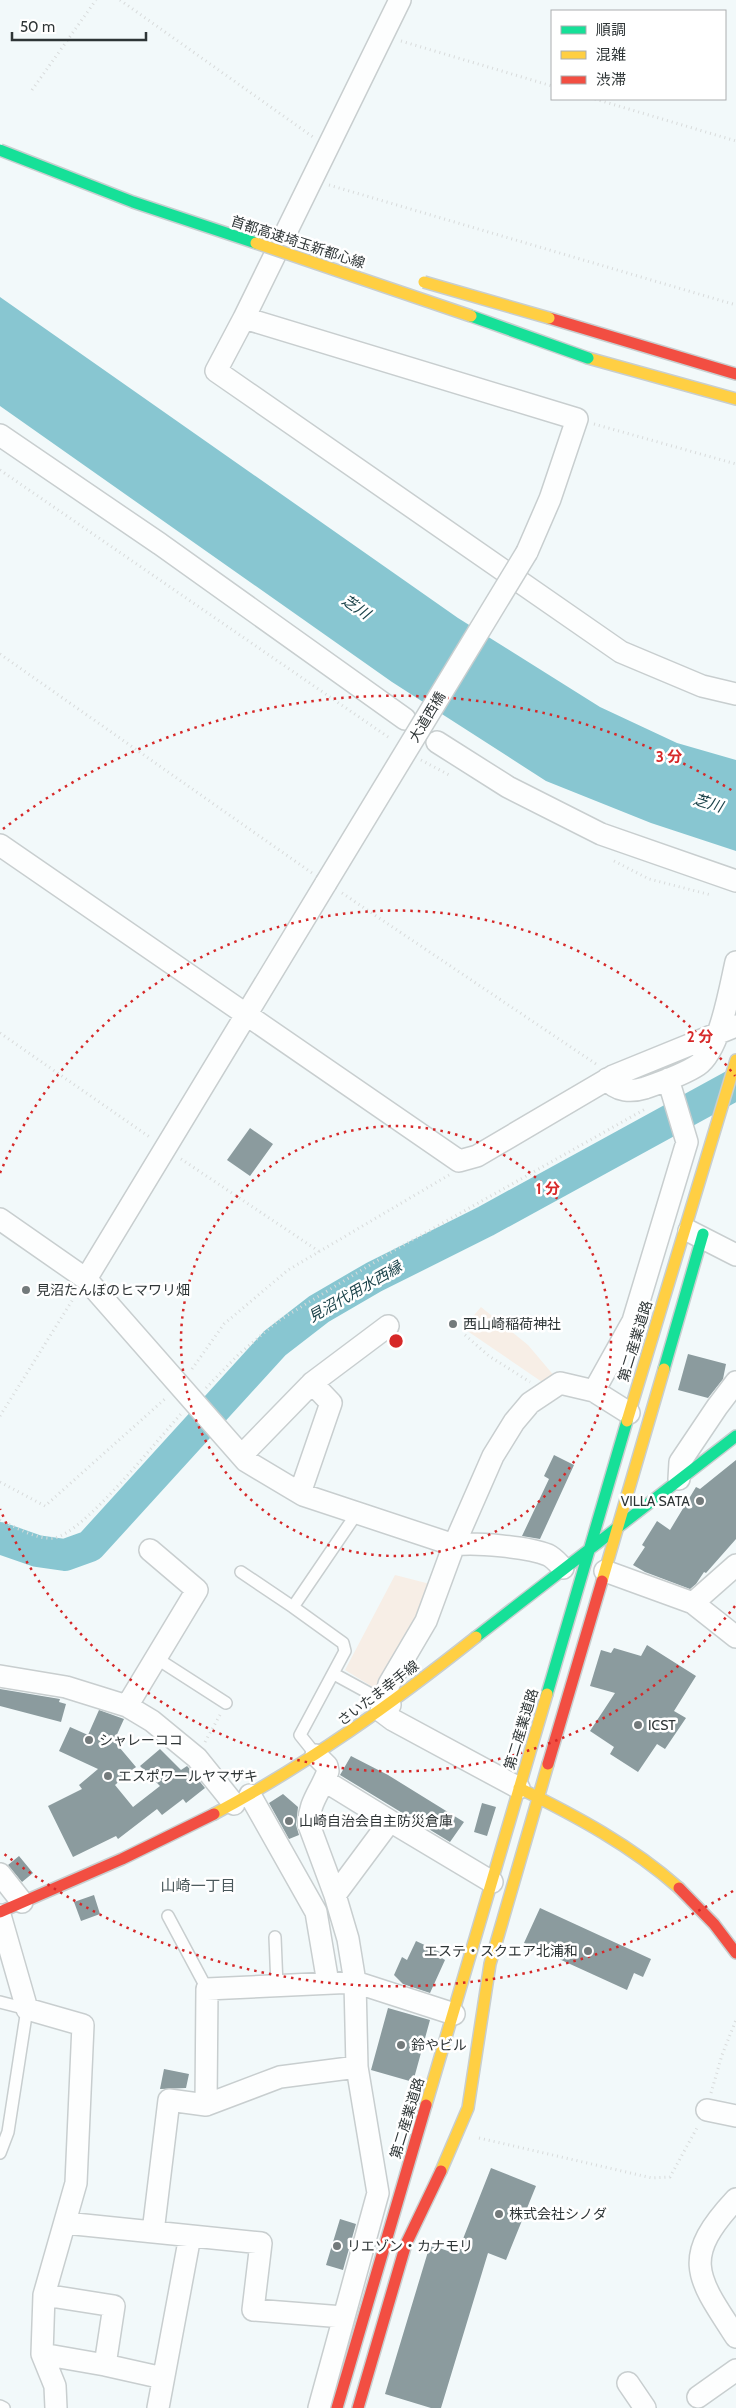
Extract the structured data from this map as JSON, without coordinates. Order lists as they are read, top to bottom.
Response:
{
  "streets": {
    "main road": ["首都高速埼玉新都心線", "第二産業道路", "さいたま幸手線"],
    "street": ["大道西橋"]
  },
  "crossings": [
    ["第二産業道路", "さいたま幸手線"]
  ],
  "districts": ["山崎一丁目"],
  "water": ["芝川", "見沼代用水西縁"],
  "places": [
    "見沼たんぼのヒマワリ畑",
    "西山崎稲荷神社",
    "VILLA SATA",
    "ICST",
    "シャレーココ",
    "エスポワールヤマザキ",
    "山崎自治会自主防災倉庫",
    "エステ・スクエア北浦和",
    "鈴やビル",
    "株式会社シノダ",
    "リエゾン・カナモリ"
  ],
  "legend": ["順調", "混雑", "渋滞"],
  "scale_bar": "50 m",
  "rings": ["3 分", "2 分", "1 分"]
}
